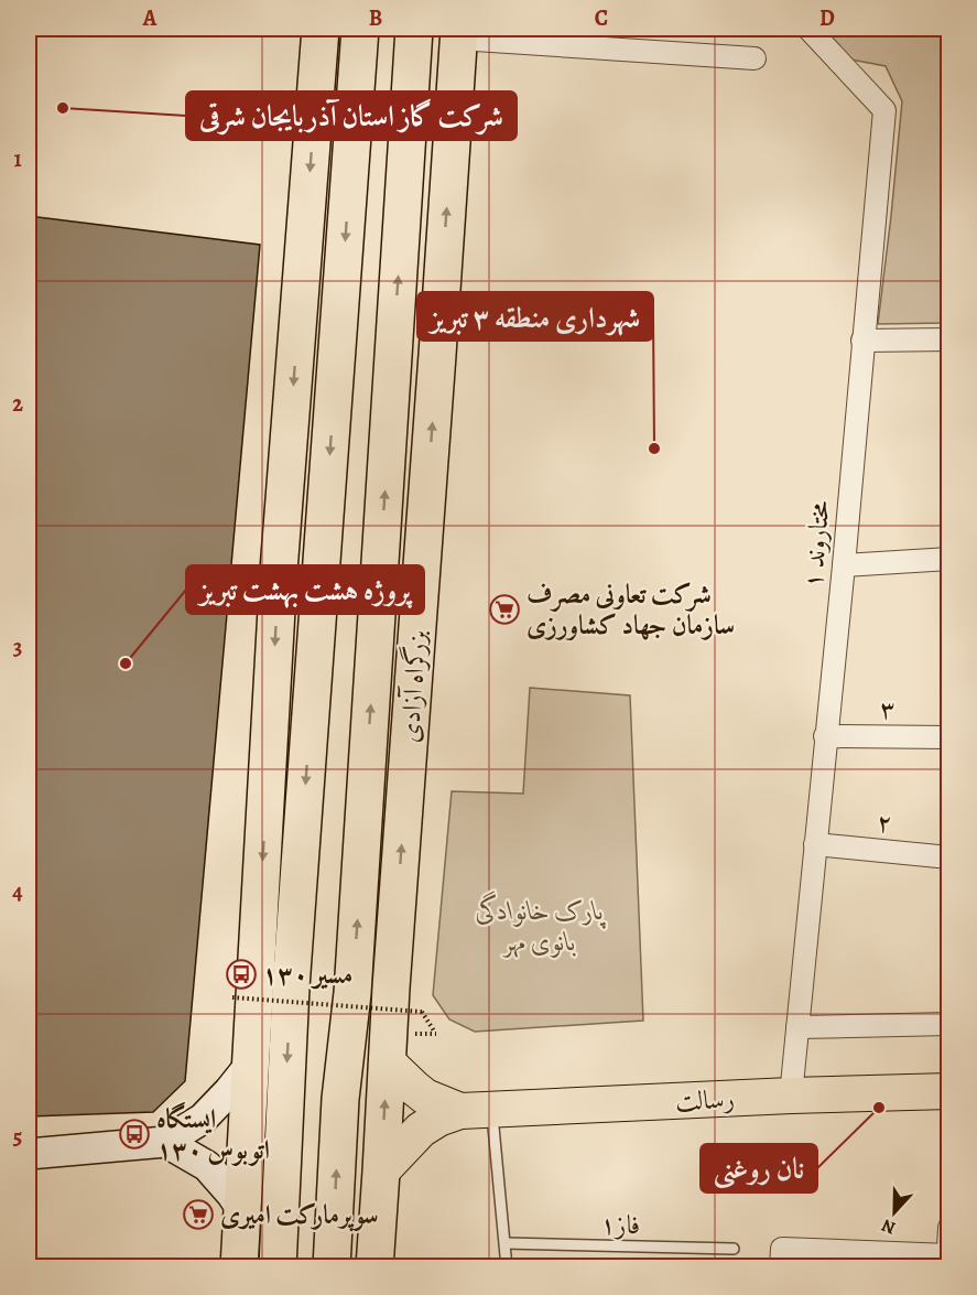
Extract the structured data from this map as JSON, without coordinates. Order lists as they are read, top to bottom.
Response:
{
  "streets": {
    "highway": ["بزرگراه آزادی"],
    "main road": ["رسالت"],
    "street": ["مختاروند ۱", "۳", "۲"],
    "lane": ["فاز۱"]
  },
  "crossings": [
    ["مختاروند ۱", "۳"],
    ["مختاروند ۱", "۲"],
    ["مختاروند ۱", "رسالت"]
  ],
  "parks": ["پارک خانوادگی بانوی مهر"],
  "places": {
    "other": [
      "شرکت گاز استان آذربایجان شرقی",
      "شهرداری منطقه ۳ تبریز",
      "پروژه هشت بهشت تبریز",
      "نان روغنی"
    ],
    "supermarket": ["شرکت تعاونی مصرف سازمان جهاد کشاورزی", "سوپرمارکت امیری"],
    "bus stop": ["مسیر ۱۳۰", "ایستگاه اتوبوس ۱۳۰"]
  },
  "north": "bottom",
  "grid": {
    "columns": [
      "A",
      "B",
      "C",
      "D"
    ],
    "rows": [
      "1",
      "2",
      "3",
      "4",
      "5"
    ]
  }
}
